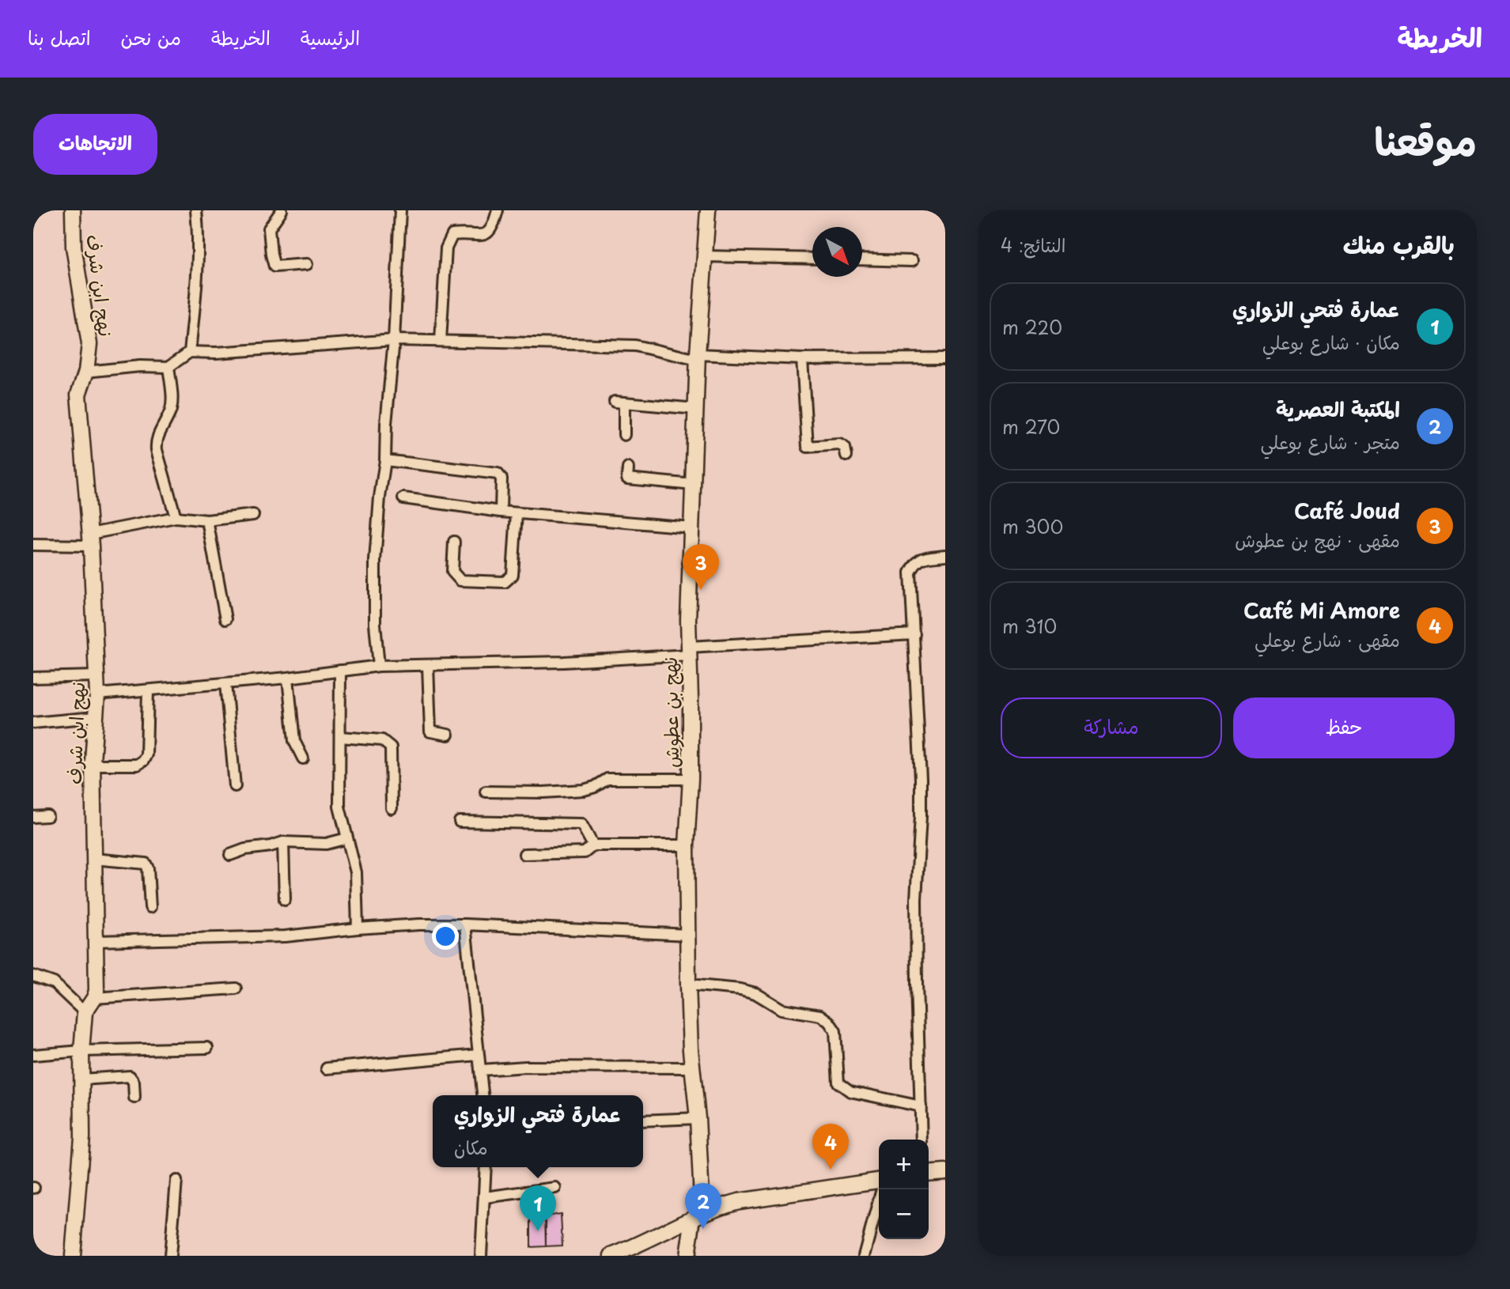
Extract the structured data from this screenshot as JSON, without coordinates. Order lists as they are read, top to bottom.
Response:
{
  "streets": {
    "street": ["نهج ابن شرف", "نهج بن عطوش"]
  },
  "north": "bottom right",
  "page": {
    "header": "الخريطة",
    "nav": [
      "الرئيسية",
      "الخريطة",
      "من نحن",
      "اتصل بنا"
    ],
    "title": "موقعنا",
    "buttons": [
      "الاتجاهات",
      ["حفظ", "مشاركة"]
    ],
    "heading": ["بالقرب منك", "النتائج: 4"],
    "list": [
      {
        "mark": "1",
        "name": "عمارة فتحي الزواري",
        "note": "مكان · شارع بوعلي",
        "value": "220 m"
      },
      {
        "mark": "2",
        "name": "المكتبة العصرية",
        "note": "متجر · شارع بوعلي",
        "value": "270 m"
      },
      {
        "mark": "3",
        "name": "Café Joud",
        "note": "مقهى · نهج بن عطوش",
        "value": "300 m"
      },
      {
        "mark": "4",
        "name": "Café Mi Amore",
        "note": "مقهى · شارع بوعلي",
        "value": "310 m"
      }
    ],
    "pins": [
      "3",
      "4",
      "2",
      "1"
    ],
    "popup": ["عمارة فتحي الزواري", "مكان"],
    "map_buttons": ["+", "−"]
  }
}
